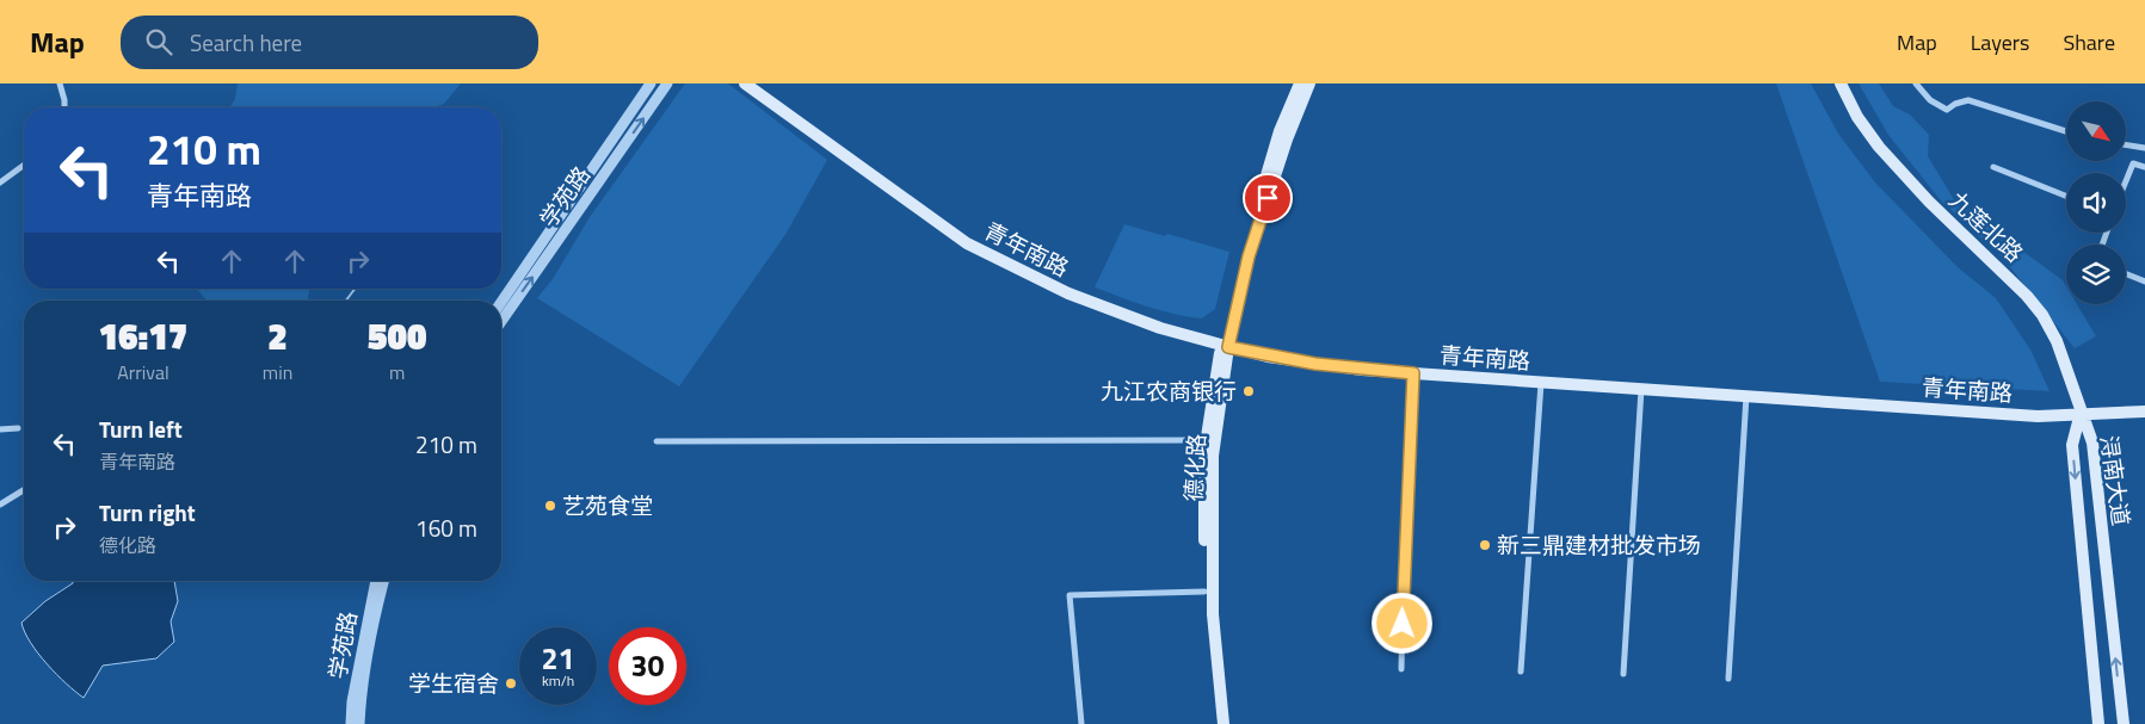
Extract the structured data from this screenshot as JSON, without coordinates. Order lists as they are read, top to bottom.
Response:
{
  "streets": {
    "main road": [
      "九莲北路",
      "青年南路",
      "德化路",
      "浔南大道"
    ],
    "street": ["学苑路"]
  },
  "crossings": [
    ["九莲北路", "青年南路"],
    ["九莲北路", "浔南大道"],
    ["青年南路", "德化路"],
    ["青年南路", "浔南大道"]
  ],
  "places": [
    "九江农商银行",
    "艺苑食堂",
    "新三鼎建材批发市场",
    "学生宿舍"
  ],
  "north": "bottom right",
  "page": {
    "header": "Map",
    "search": "Search here",
    "nav": ["Map", "Layers", "Share"],
    "turn": ["210 m", "青年南路"],
    "eta": [
      "16:17",
      "Arrival",
      "2",
      "min",
      "500",
      "m"
    ],
    "list": [
      {
        "name": "Turn left",
        "note": "青年南路",
        "value": "210 m"
      },
      {
        "name": "Turn right",
        "note": "德化路",
        "value": "160 m"
      }
    ],
    "speed": "21 km/h",
    "limit": "30"
  }
}
